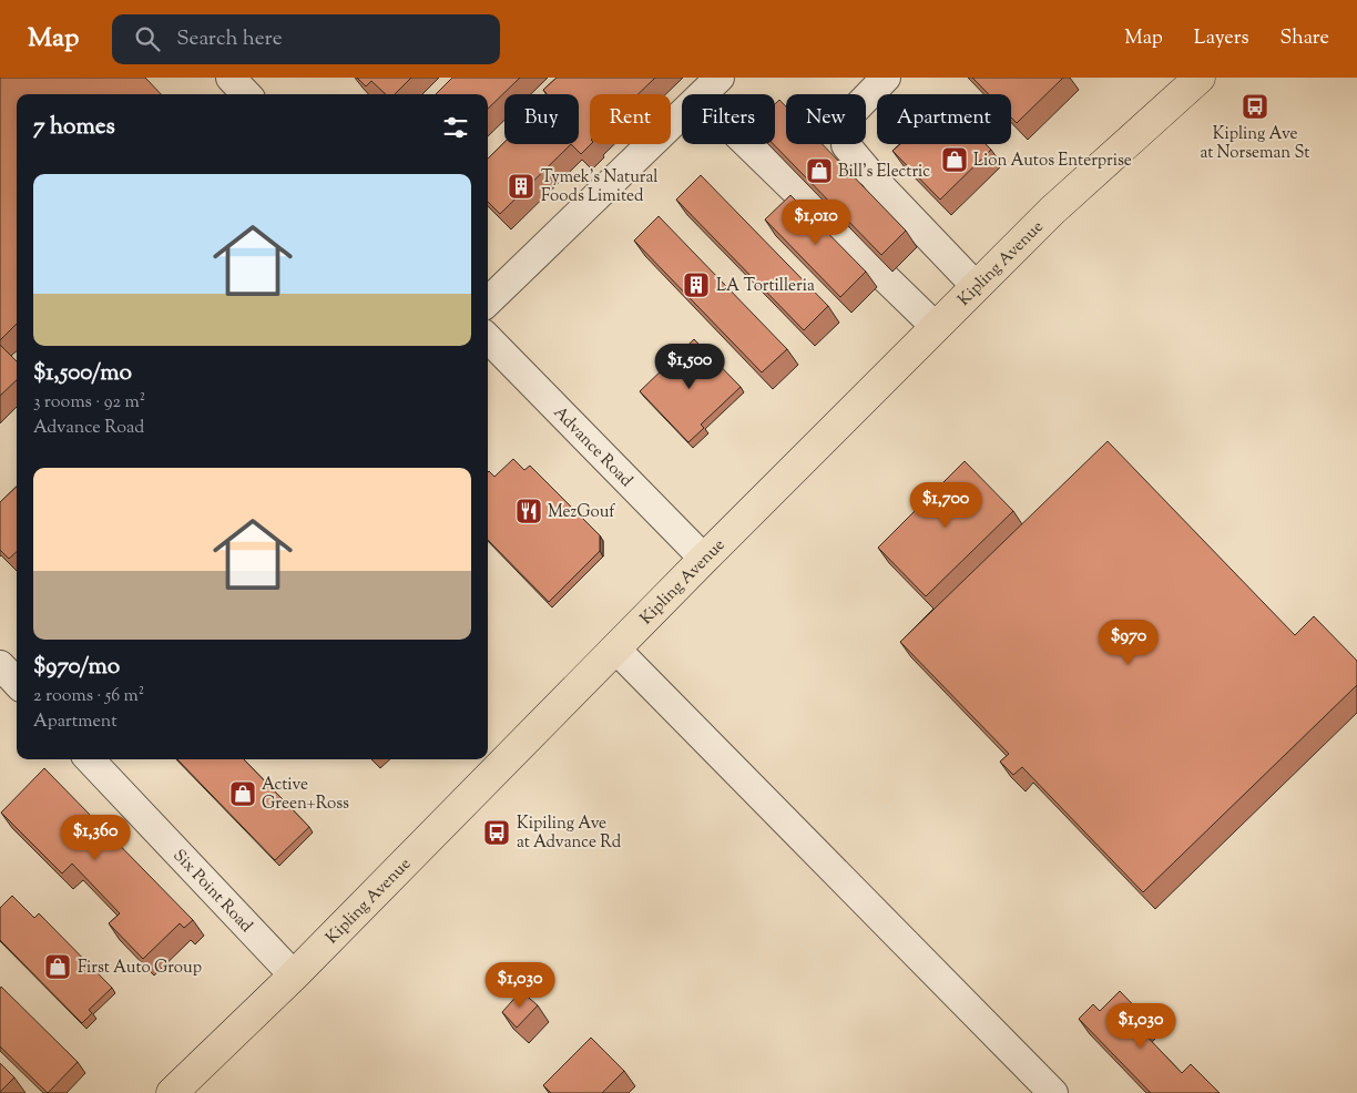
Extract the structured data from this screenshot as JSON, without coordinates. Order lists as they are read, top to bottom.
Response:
{
  "streets": {
    "main road": ["Kipling Avenue"],
    "street": ["Advance Road", "Six Point Road"]
  },
  "crossings": [
    ["Kipling Avenue", "Advance Road"],
    ["Kipling Avenue", "Six Point Road"]
  ],
  "places": {
    "bus stop": ["Kipling Ave at Norseman St", "Kipiling Ave at Advance Rd"],
    "shop": [
      "Lion Autos Enterprise",
      "Bill's Electric",
      "Active Green+Ross",
      "First Auto Group"
    ],
    "building": ["Tymek's Natural Foods Limited", "LA Tortilleria"],
    "restaurant": ["MezGouf"]
  },
  "page": {
    "header": "Map",
    "search": "Search here",
    "nav": ["Map", "Layers", "Share"],
    "chip": [
      "Buy",
      "Rent",
      "Filters",
      "New",
      "Apartment"
    ],
    "heading": "7 homes",
    "list": [
      {
        "name": "$1,500/mo",
        "note": "3 rooms · 92 m² · Advance Road"
      },
      {
        "name": "$970/mo",
        "note": "2 rooms · 56 m² · Apartment"
      }
    ],
    "price": [
      "$1,010",
      "$1,500",
      "$1,700",
      "$970",
      "$1,360",
      "$1,030",
      "$1,030"
    ]
  }
}
